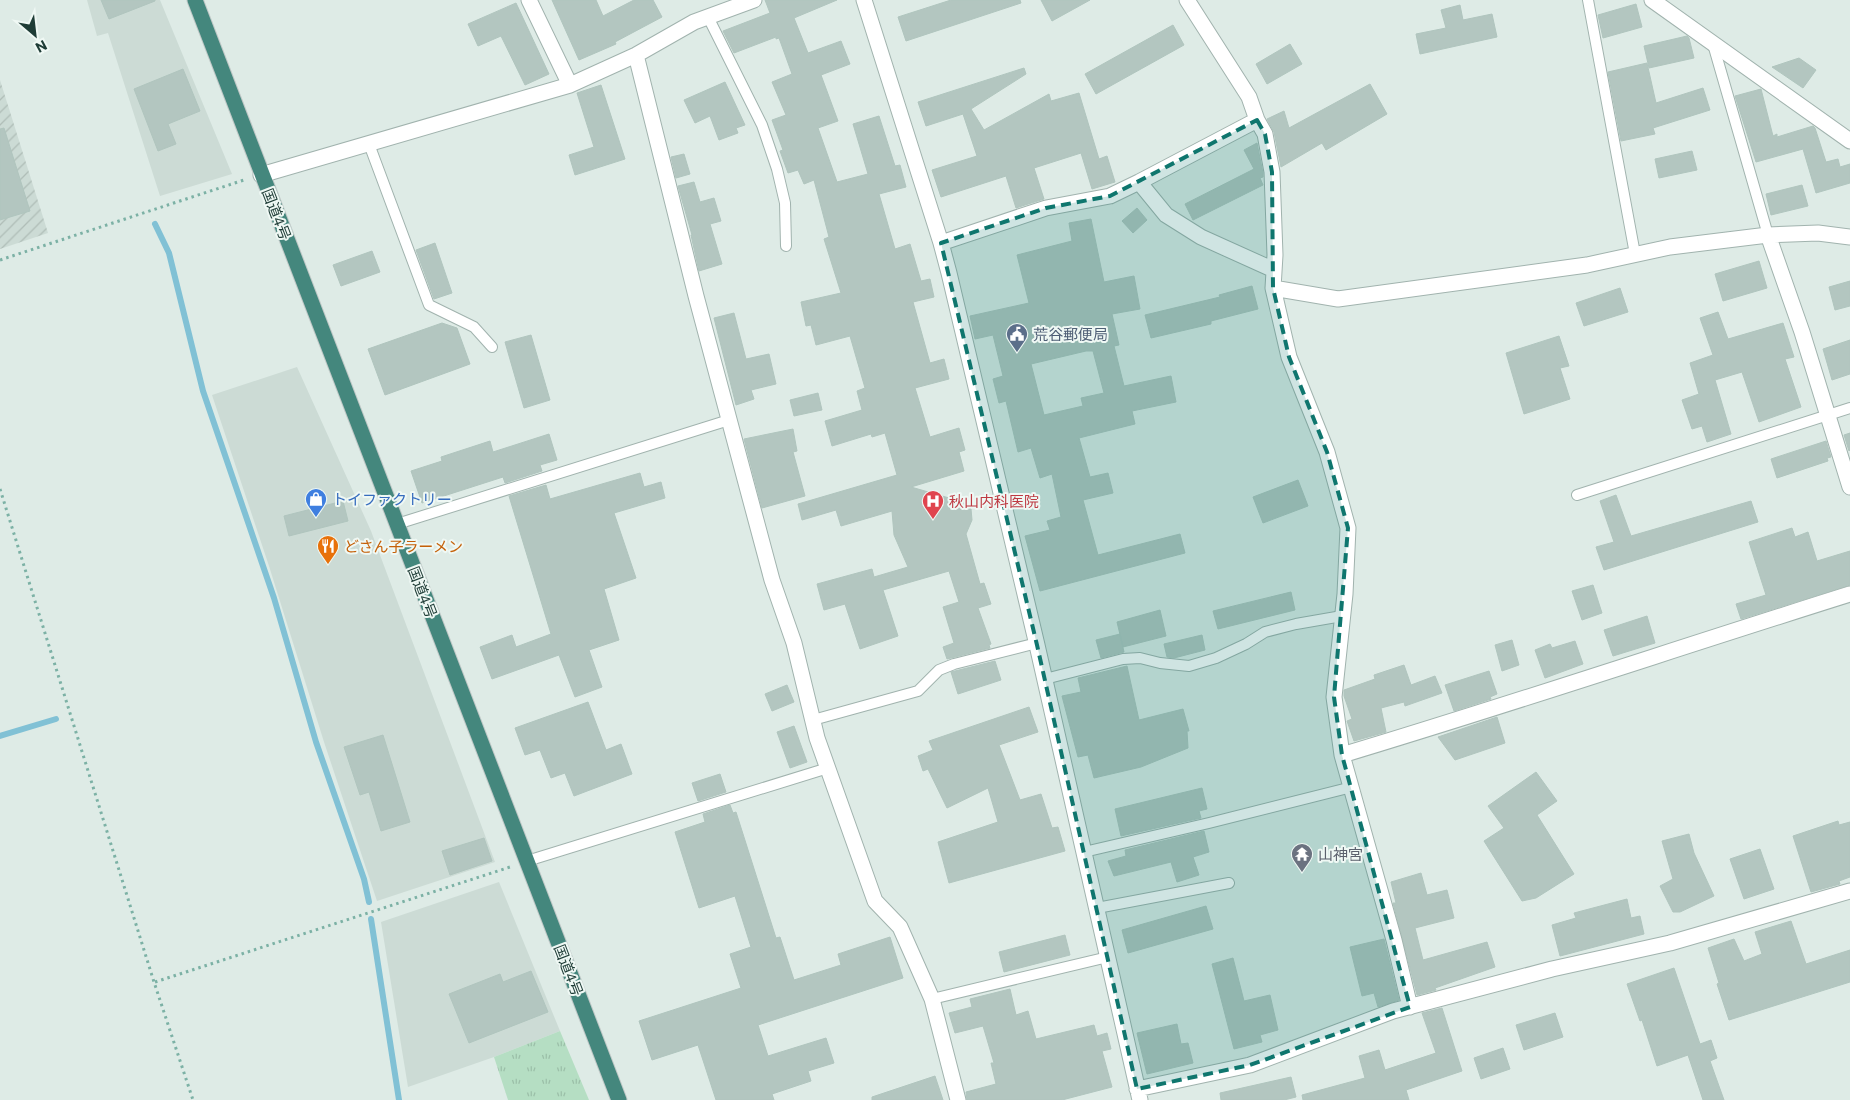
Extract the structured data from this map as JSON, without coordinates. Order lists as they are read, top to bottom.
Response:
{
  "streets": {
    "highway": ["国道4号"]
  },
  "places": {
    "public building": ["荒谷郵便局"],
    "shop": ["トイファクトリー"],
    "hospital": ["秋山内科医院"],
    "restaurant": ["どさん子ラーメン"],
    "temple": ["山神宮"]
  },
  "north": "bottom right"
}
